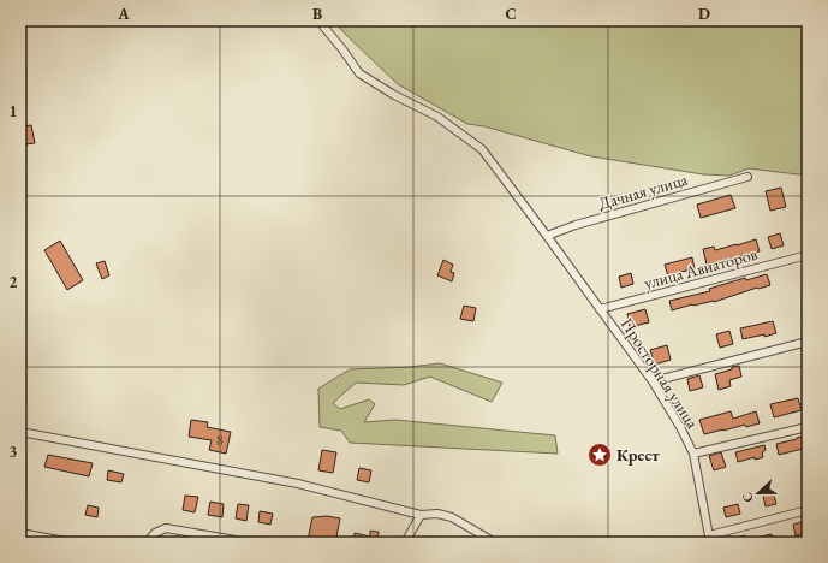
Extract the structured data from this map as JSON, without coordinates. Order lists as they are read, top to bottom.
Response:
{
  "streets": {
    "street": ["Дачная улица", "улица Авиаторов", "Просторная улица"]
  },
  "crossings": [
    ["Дачная улица", "Просторная улица"],
    ["улица Авиаторов", "Просторная улица"]
  ],
  "places": {
    "place": ["Крест"]
  },
  "house_numbers": ["8"],
  "north": "left",
  "grid": {
    "columns": [
      "A",
      "B",
      "C",
      "D"
    ],
    "rows": ["1", "2", "3"]
  }
}
